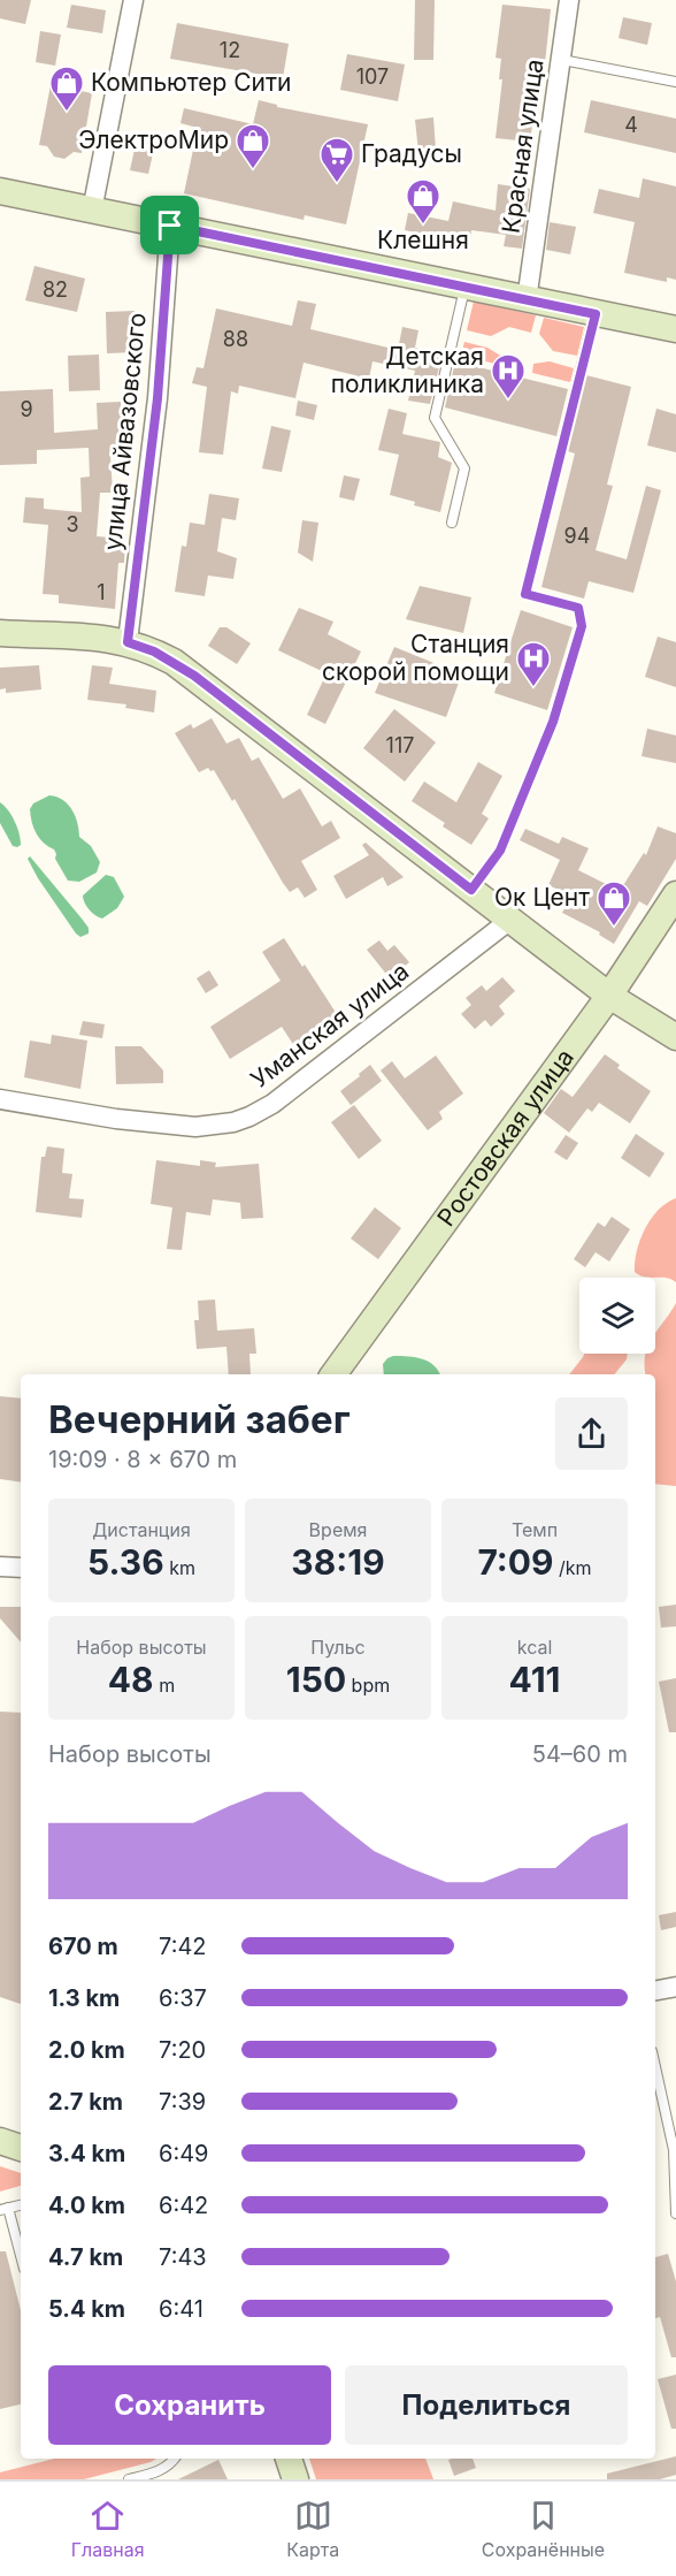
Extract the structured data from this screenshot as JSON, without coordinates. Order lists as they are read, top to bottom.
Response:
{
  "streets": {
    "street": [
      "Красная улица",
      "улица Айвазовского",
      "Уманская улица",
      "Ростовская улица"
    ]
  },
  "places": {
    "shop": [
      "Компьютер Сити",
      "ЭлектроМир",
      "Клешня",
      "Ок Цент"
    ],
    "supermarket": ["Градусы"],
    "hospital": ["Детская поликлиника", "Станция скорой помощи"]
  },
  "house_numbers": [
    "12",
    "107",
    "4",
    "82",
    "88",
    "9",
    "3",
    "94",
    "1",
    "117"
  ],
  "page": {
    "heading": ["Вечерний забег", "19:09 · 8 × 670 m"],
    "stats": [
      ["Дистанция", "5.36 km"],
      ["Время", "38:19"],
      ["Темп", "7:09 /km"],
      ["Набор высоты", "48 m"],
      ["Пульс", "150 bpm"],
      ["kcal", "411"]
    ],
    "chart": ["Набор высоты", "54–60 m"],
    "list": [
      {
        "name": "670 m",
        "note": "7:42"
      },
      {
        "name": "1.3 km",
        "note": "6:37"
      },
      {
        "name": "2.0 km",
        "note": "7:20"
      },
      {
        "name": "2.7 km",
        "note": "7:39"
      },
      {
        "name": "3.4 km",
        "note": "6:49"
      },
      {
        "name": "4.0 km",
        "note": "6:42"
      },
      {
        "name": "4.7 km",
        "note": "7:43"
      },
      {
        "name": "5.4 km",
        "note": "6:41"
      }
    ],
    "buttons": ["Сохранить", "Поделиться"],
    "tabs": ["Главная", "Карта", "Сохранённые"]
  }
}
